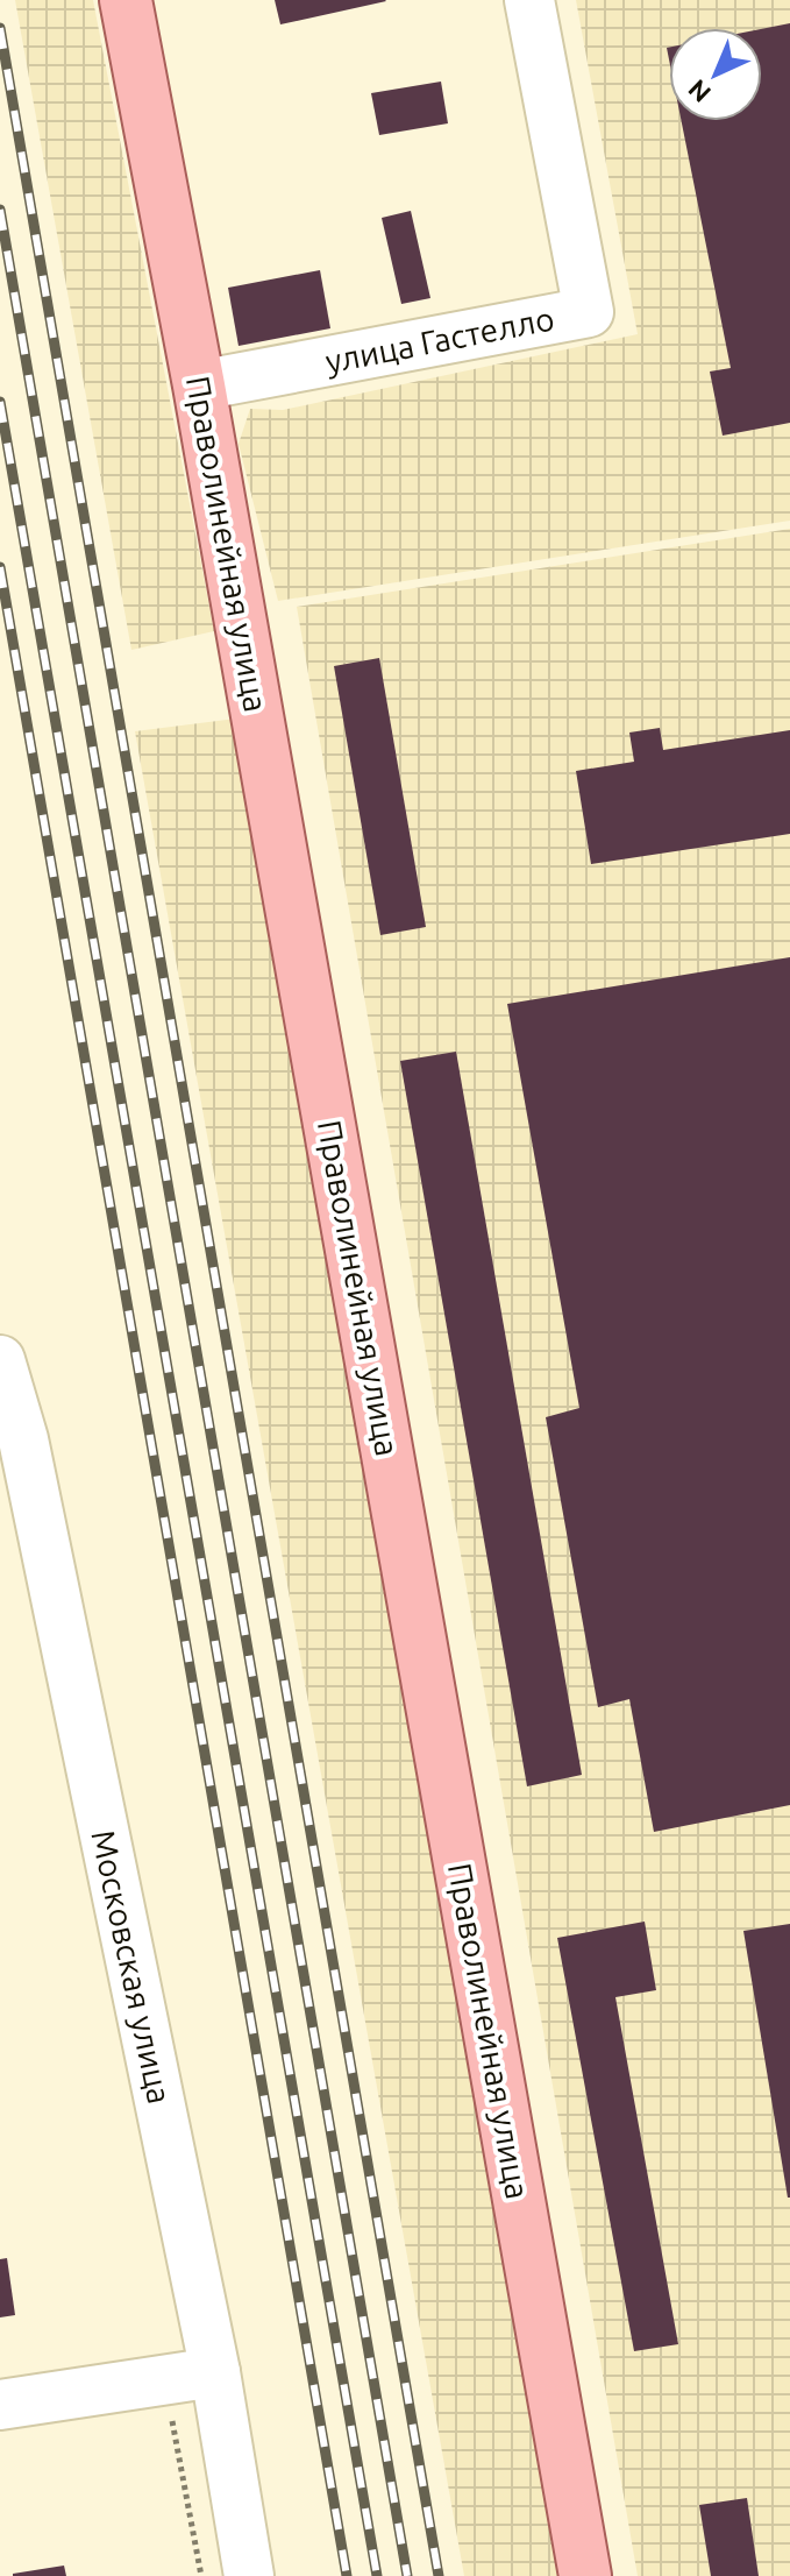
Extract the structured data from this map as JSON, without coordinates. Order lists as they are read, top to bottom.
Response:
{
  "streets": {
    "main road": ["Праволинейная улица"],
    "street": ["улица Гастелло", "Московская улица"]
  },
  "crossings": [
    ["улица Гастелло", "Праволинейная улица"]
  ],
  "north": "bottom left"
}
